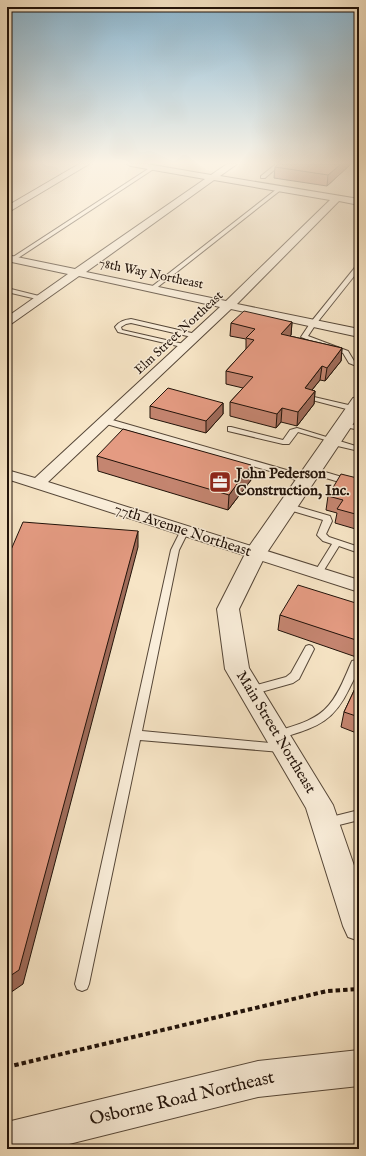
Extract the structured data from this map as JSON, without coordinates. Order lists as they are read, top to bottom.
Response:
{
  "streets": {
    "street": [
      "78th Way Northeast",
      "Elm Street Northeast",
      "77th Avenue Northeast",
      "Main Street Northeast",
      "Osborne Road Northeast"
    ]
  },
  "crossings": [
    ["78th Way Northeast", "Elm Street Northeast"],
    ["Elm Street Northeast", "77th Avenue Northeast"],
    ["77th Avenue Northeast", "Main Street Northeast"]
  ],
  "places": {
    "office": ["John Pederson Construction, Inc."]
  }
}
